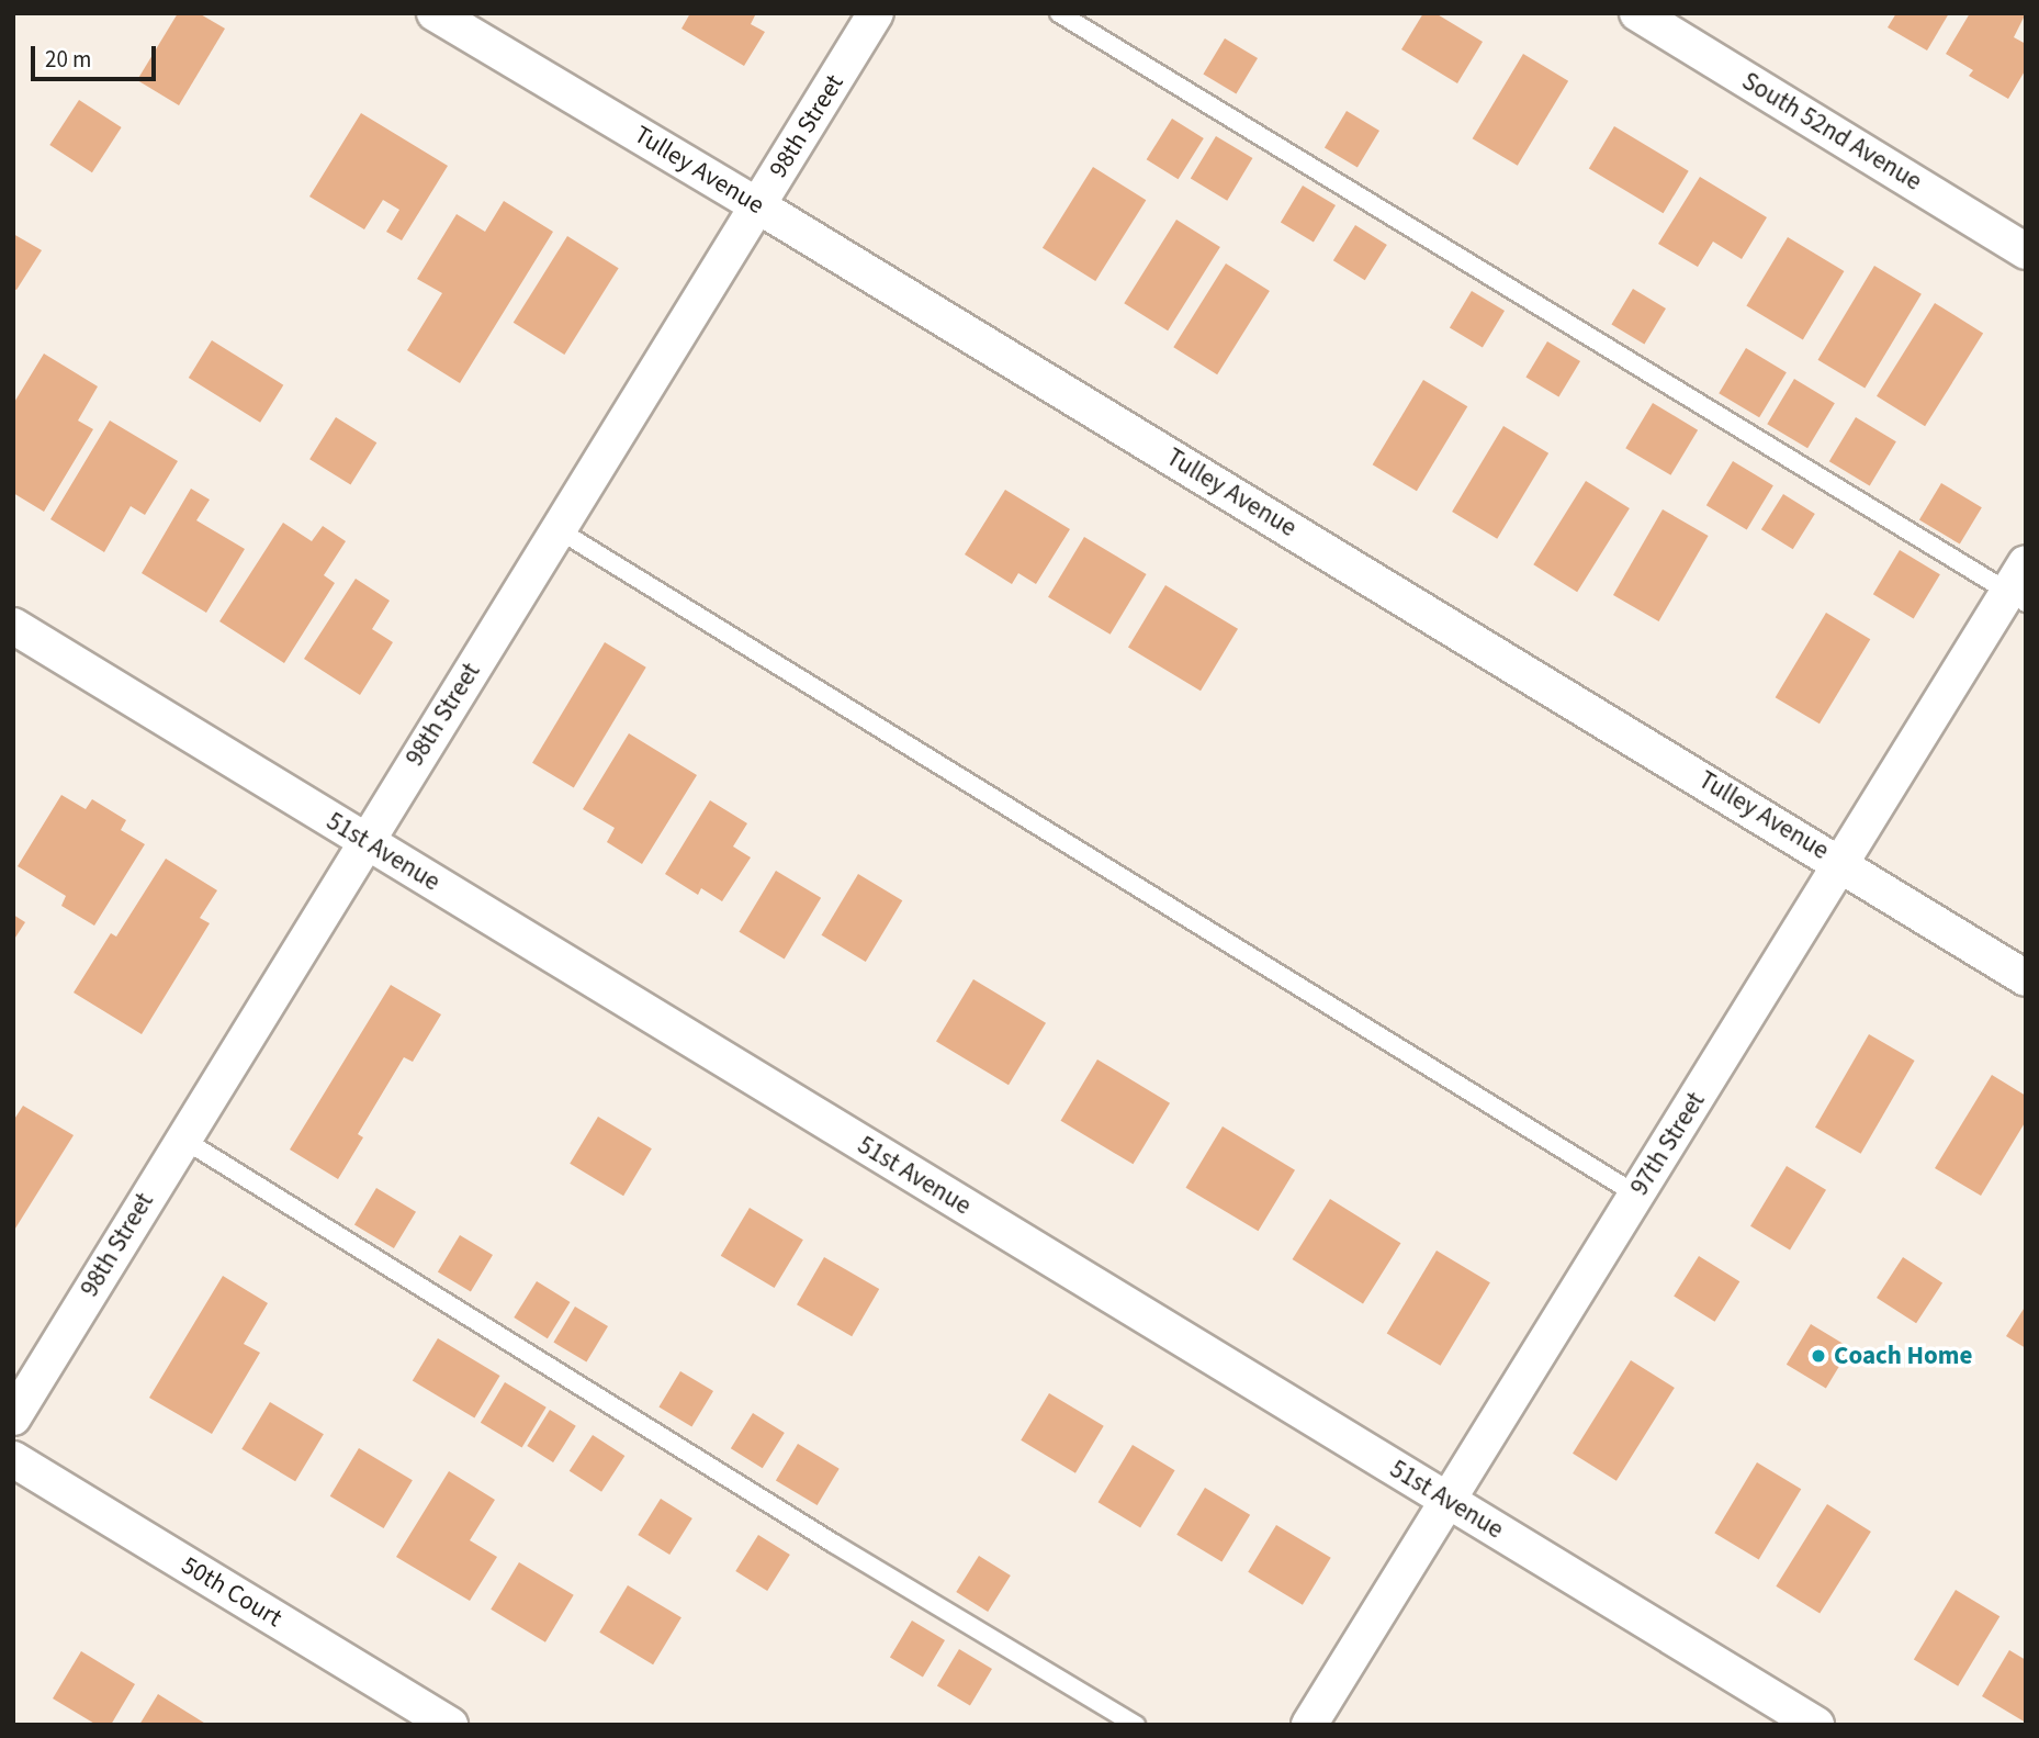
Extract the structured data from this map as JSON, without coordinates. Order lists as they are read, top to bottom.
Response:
{
  "streets": {
    "street": [
      "98th Street",
      "South 52nd Avenue",
      "Tulley Avenue",
      "51st Avenue",
      "97th Street",
      "50th Court"
    ]
  },
  "crossings": [
    ["98th Street", "Tulley Avenue"],
    ["98th Street", "51st Avenue"],
    ["Tulley Avenue", "97th Street"],
    ["51st Avenue", "97th Street"]
  ],
  "places": ["Coach Home"],
  "scale_bar": "20 m"
}
